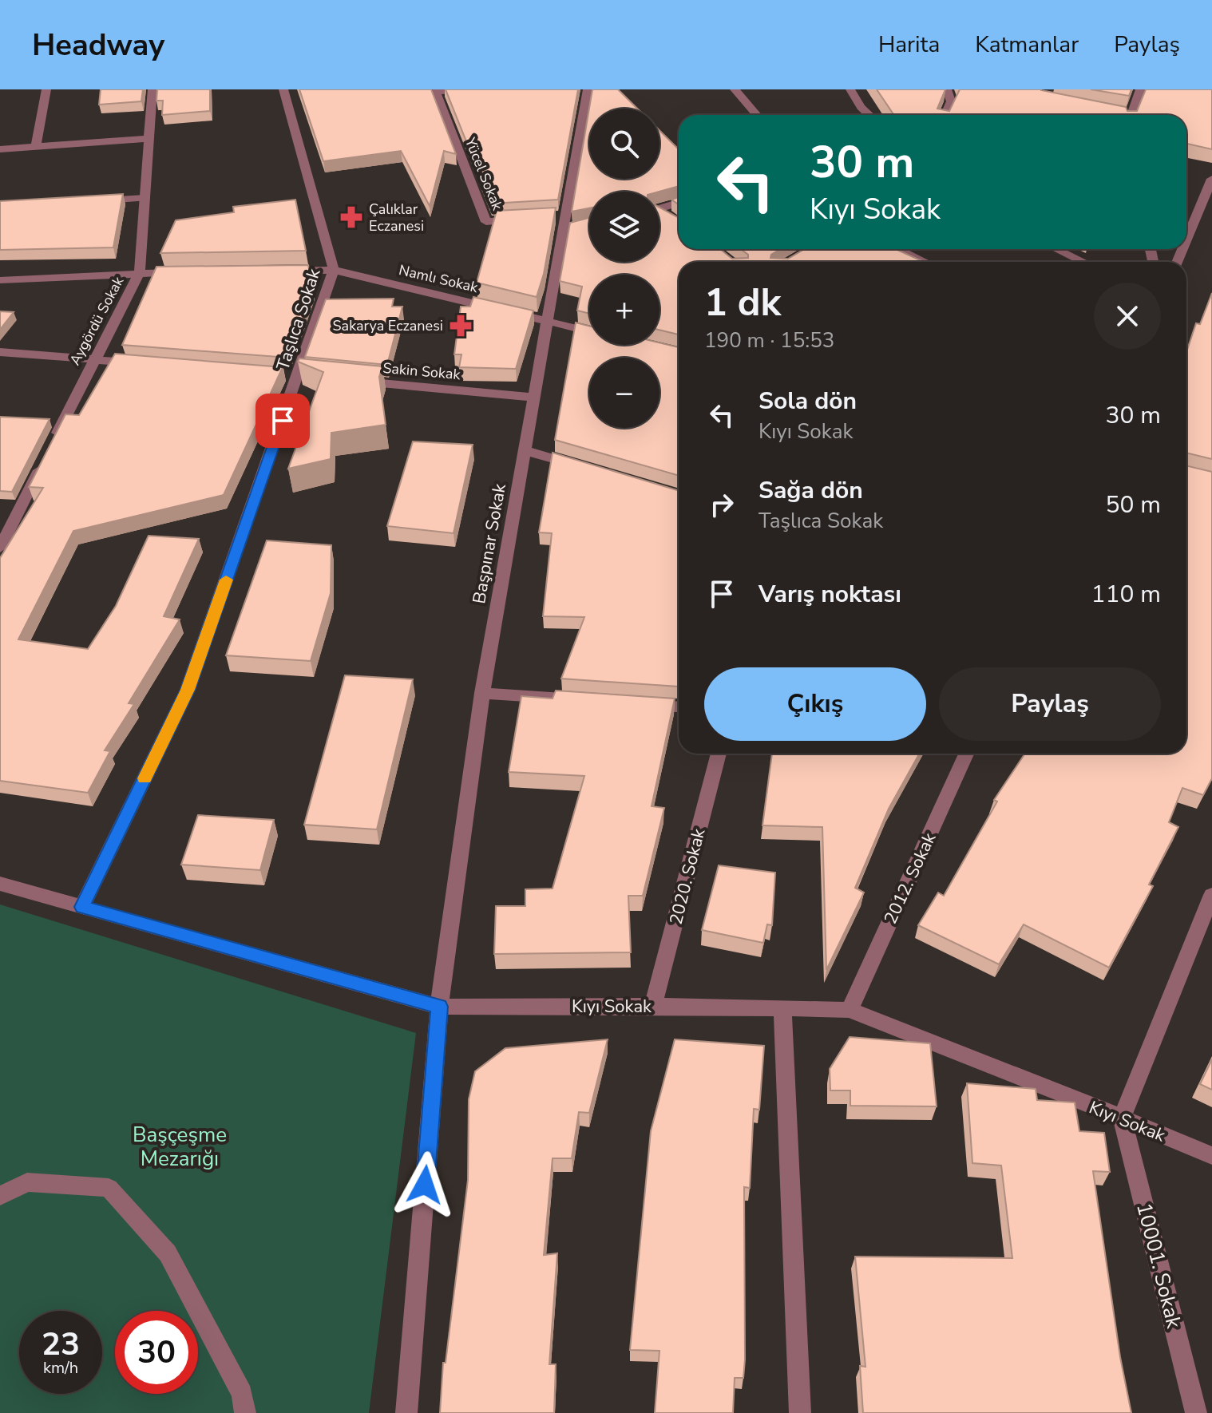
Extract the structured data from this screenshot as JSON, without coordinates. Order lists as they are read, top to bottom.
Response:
{
  "streets": {
    "street": [
      "Yücel Sokak",
      "Namlı Sokak",
      "Taşlıca Sokak",
      "Aygördü Sokak",
      "Sakin Sokak",
      "Başpınar Sokak",
      "2020. Sokak",
      "2012. Sokak",
      "Kıyı Sokak",
      "10001. Sokak"
    ]
  },
  "crossings": [
    ["Namlı Sokak", "Taşlıca Sokak"],
    ["Namlı Sokak", "Başpınar Sokak"],
    ["Taşlıca Sokak", "Kıyı Sokak"],
    ["Sakin Sokak", "Başpınar Sokak"],
    ["Başpınar Sokak", "Kıyı Sokak"],
    ["2020. Sokak", "Kıyı Sokak"],
    ["2012. Sokak", "Kıyı Sokak"],
    ["Kıyı Sokak", "10001. Sokak"]
  ],
  "parks": ["Başçeşme Mezarığı"],
  "places": {
    "pharmacy": ["Çalıklar Eczanesi", "Sakarya Eczanesi"]
  },
  "page": {
    "header": "Headway",
    "nav": ["Harita", "Katmanlar", "Paylaş"],
    "map_buttons": ["+", "−"],
    "turn": ["30 m", "Kıyı Sokak"],
    "heading": ["1 dk", "190 m · 15:53"],
    "list": [
      {
        "name": "Sola dön",
        "note": "Kıyı Sokak",
        "value": "30 m"
      },
      {
        "name": "Sağa dön",
        "note": "Taşlıca Sokak",
        "value": "50 m"
      },
      {
        "name": "Varış noktası",
        "value": "110 m"
      }
    ],
    "buttons": ["Çıkış", "Paylaş"],
    "speed": "23 km/h",
    "limit": "30"
  }
}
